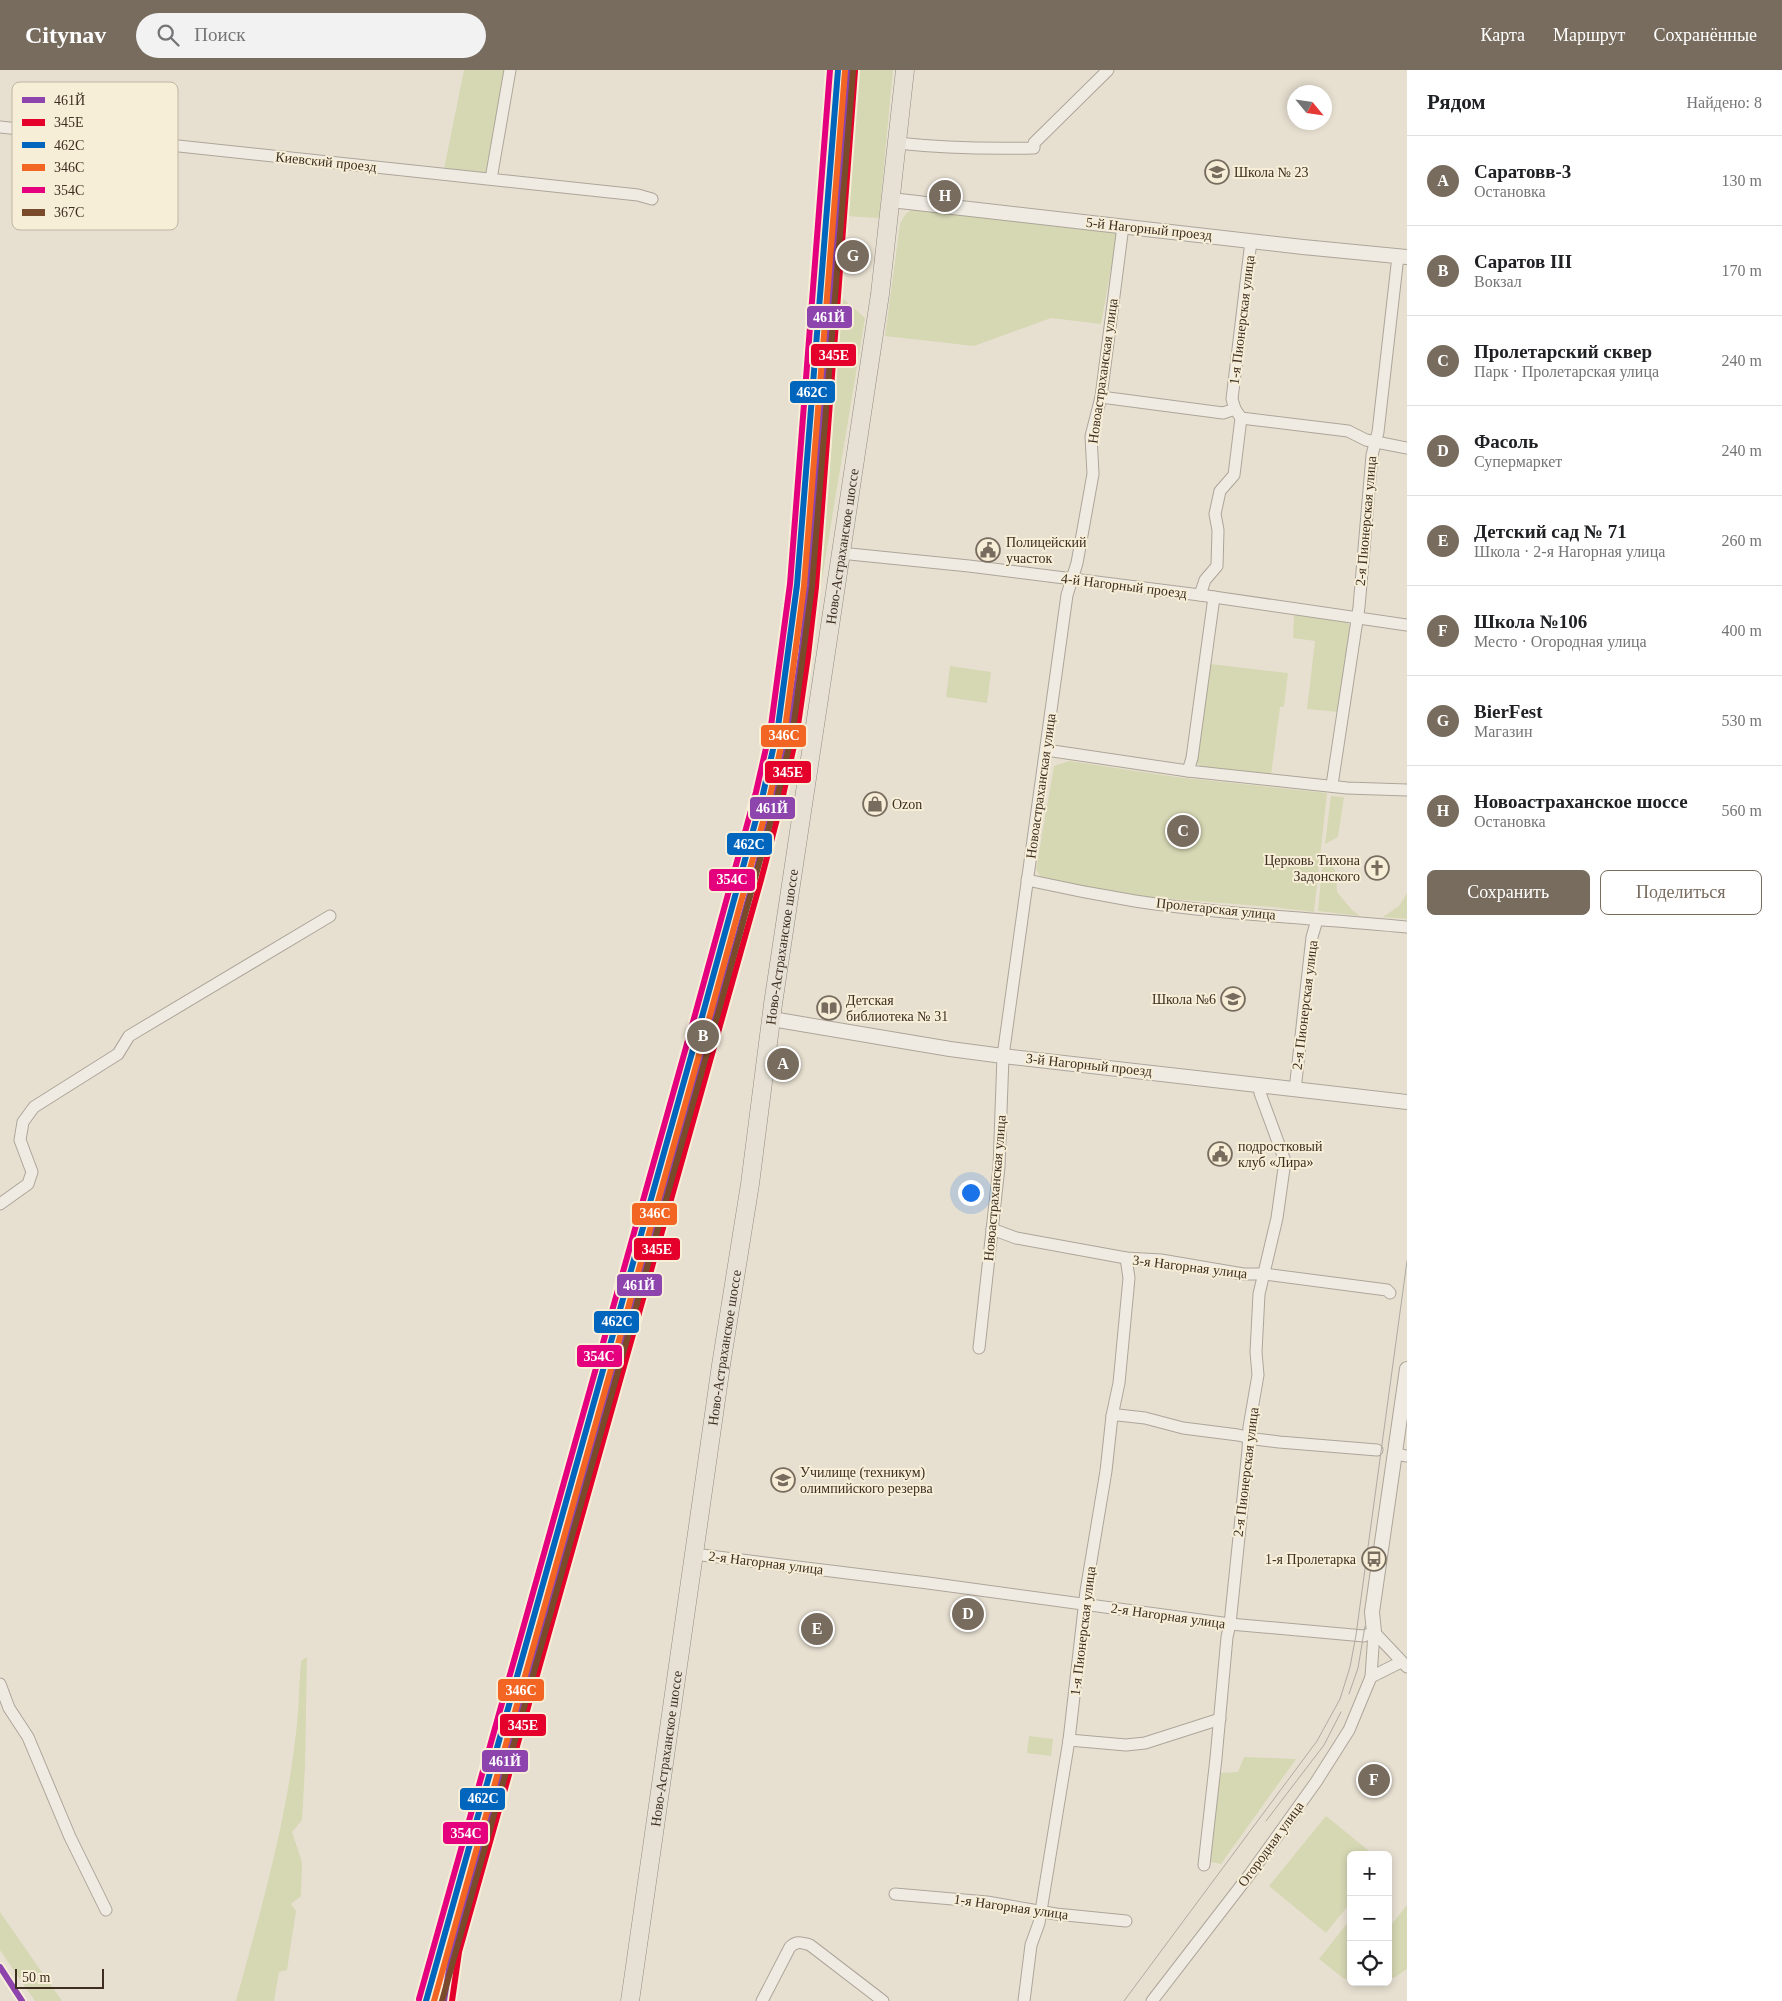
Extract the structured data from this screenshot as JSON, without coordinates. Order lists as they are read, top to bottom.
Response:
{
  "streets": {
    "main road": ["Ново-Астраханское шоссе"],
    "street": [
      "Киевский проезд",
      "5-й Нагорный проезд",
      "1-я Пионерская улица",
      "Новоастраханская улица",
      "2-я Пионерская улица",
      "4-й Нагорный проезд",
      "Пролетарская улица",
      "3-й Нагорный проезд",
      "3-я Нагорная улица",
      "2-я Нагорная улица",
      "Огородная улица",
      "1-я Нагорная улица"
    ]
  },
  "crossings": [
    ["5-й Нагорный проезд", "1-я Пионерская улица"],
    ["5-й Нагорный проезд", "Новоастраханская улица"],
    ["5-й Нагорный проезд", "2-я Пионерская улица"],
    ["5-й Нагорный проезд", "Ново-Астраханское шоссе"],
    ["1-я Пионерская улица", "4-й Нагорный проезд"],
    ["1-я Пионерская улица", "3-я Нагорная улица"],
    ["1-я Пионерская улица", "2-я Нагорная улица"],
    ["1-я Пионерская улица", "1-я Нагорная улица"],
    ["Новоастраханская улица", "4-й Нагорный проезд"],
    ["Новоастраханская улица", "Пролетарская улица"],
    ["Новоастраханская улица", "3-й Нагорный проезд"],
    ["Новоастраханская улица", "3-я Нагорная улица"],
    ["2-я Пионерская улица", "4-й Нагорный проезд"],
    ["2-я Пионерская улица", "Пролетарская улица"],
    ["2-я Пионерская улица", "3-й Нагорный проезд"],
    ["2-я Пионерская улица", "3-я Нагорная улица"],
    ["2-я Пионерская улица", "2-я Нагорная улица"],
    ["Ново-Астраханское шоссе", "4-й Нагорный проезд"],
    ["Ново-Астраханское шоссе", "3-й Нагорный проезд"],
    ["Ново-Астраханское шоссе", "2-я Нагорная улица"],
    ["2-я Нагорная улица", "Огородная улица"]
  ],
  "places": {
    "school or university": ["Школа № 23", "Школа №6", "Училище (техникум) олимпийского резерва"],
    "public building": ["Полицейский участок", "подростковый клуб «Лира»"],
    "shop": ["Ozon"],
    "church": ["Церковь Тихона Задонского"],
    "library": ["Детская библиотека № 31"],
    "bus stop": ["1-я Пролетарка"]
  },
  "lines": [
    "transit line 461Й",
    "transit line 462С",
    "transit line 354С",
    "transit line 345Е",
    "transit line 346С",
    "transit line 367С"
  ],
  "legend": [
    "461Й",
    "345Е",
    "462С",
    "346С",
    "354С",
    "367С"
  ],
  "scale_bar": "50 m",
  "north": "bottom right",
  "page": {
    "header": "Citynav",
    "search": "Поиск",
    "nav": ["Карта", "Маршрут", "Сохранённые"],
    "heading": ["Рядом", "Найдено: 8"],
    "list": [
      {
        "mark": "A",
        "name": "Саратовв-3",
        "note": "Остановка",
        "value": "130 m"
      },
      {
        "mark": "B",
        "name": "Саратов III",
        "note": "Вокзал",
        "value": "170 m"
      },
      {
        "mark": "C",
        "name": "Пролетарский сквер",
        "note": "Парк · Пролетарская улица",
        "value": "240 m"
      },
      {
        "mark": "D",
        "name": "Фасоль",
        "note": "Супермаркет",
        "value": "240 m"
      },
      {
        "mark": "E",
        "name": "Детский сад № 71",
        "note": "Школа · 2-я Нагорная улица",
        "value": "260 m"
      },
      {
        "mark": "F",
        "name": "Школа №106",
        "note": "Место · Огородная улица",
        "value": "400 m"
      },
      {
        "mark": "G",
        "name": "BierFest",
        "note": "Магазин",
        "value": "530 m"
      },
      {
        "mark": "H",
        "name": "Новоастраханское шоссе",
        "note": "Остановка",
        "value": "560 m"
      }
    ],
    "pins": [
      "H",
      "G",
      "C",
      "B",
      "A",
      "D",
      "E",
      "F"
    ],
    "buttons": ["Сохранить", "Поделиться"],
    "map_buttons": ["+", "−"],
    "scale": "50 m"
  }
}
